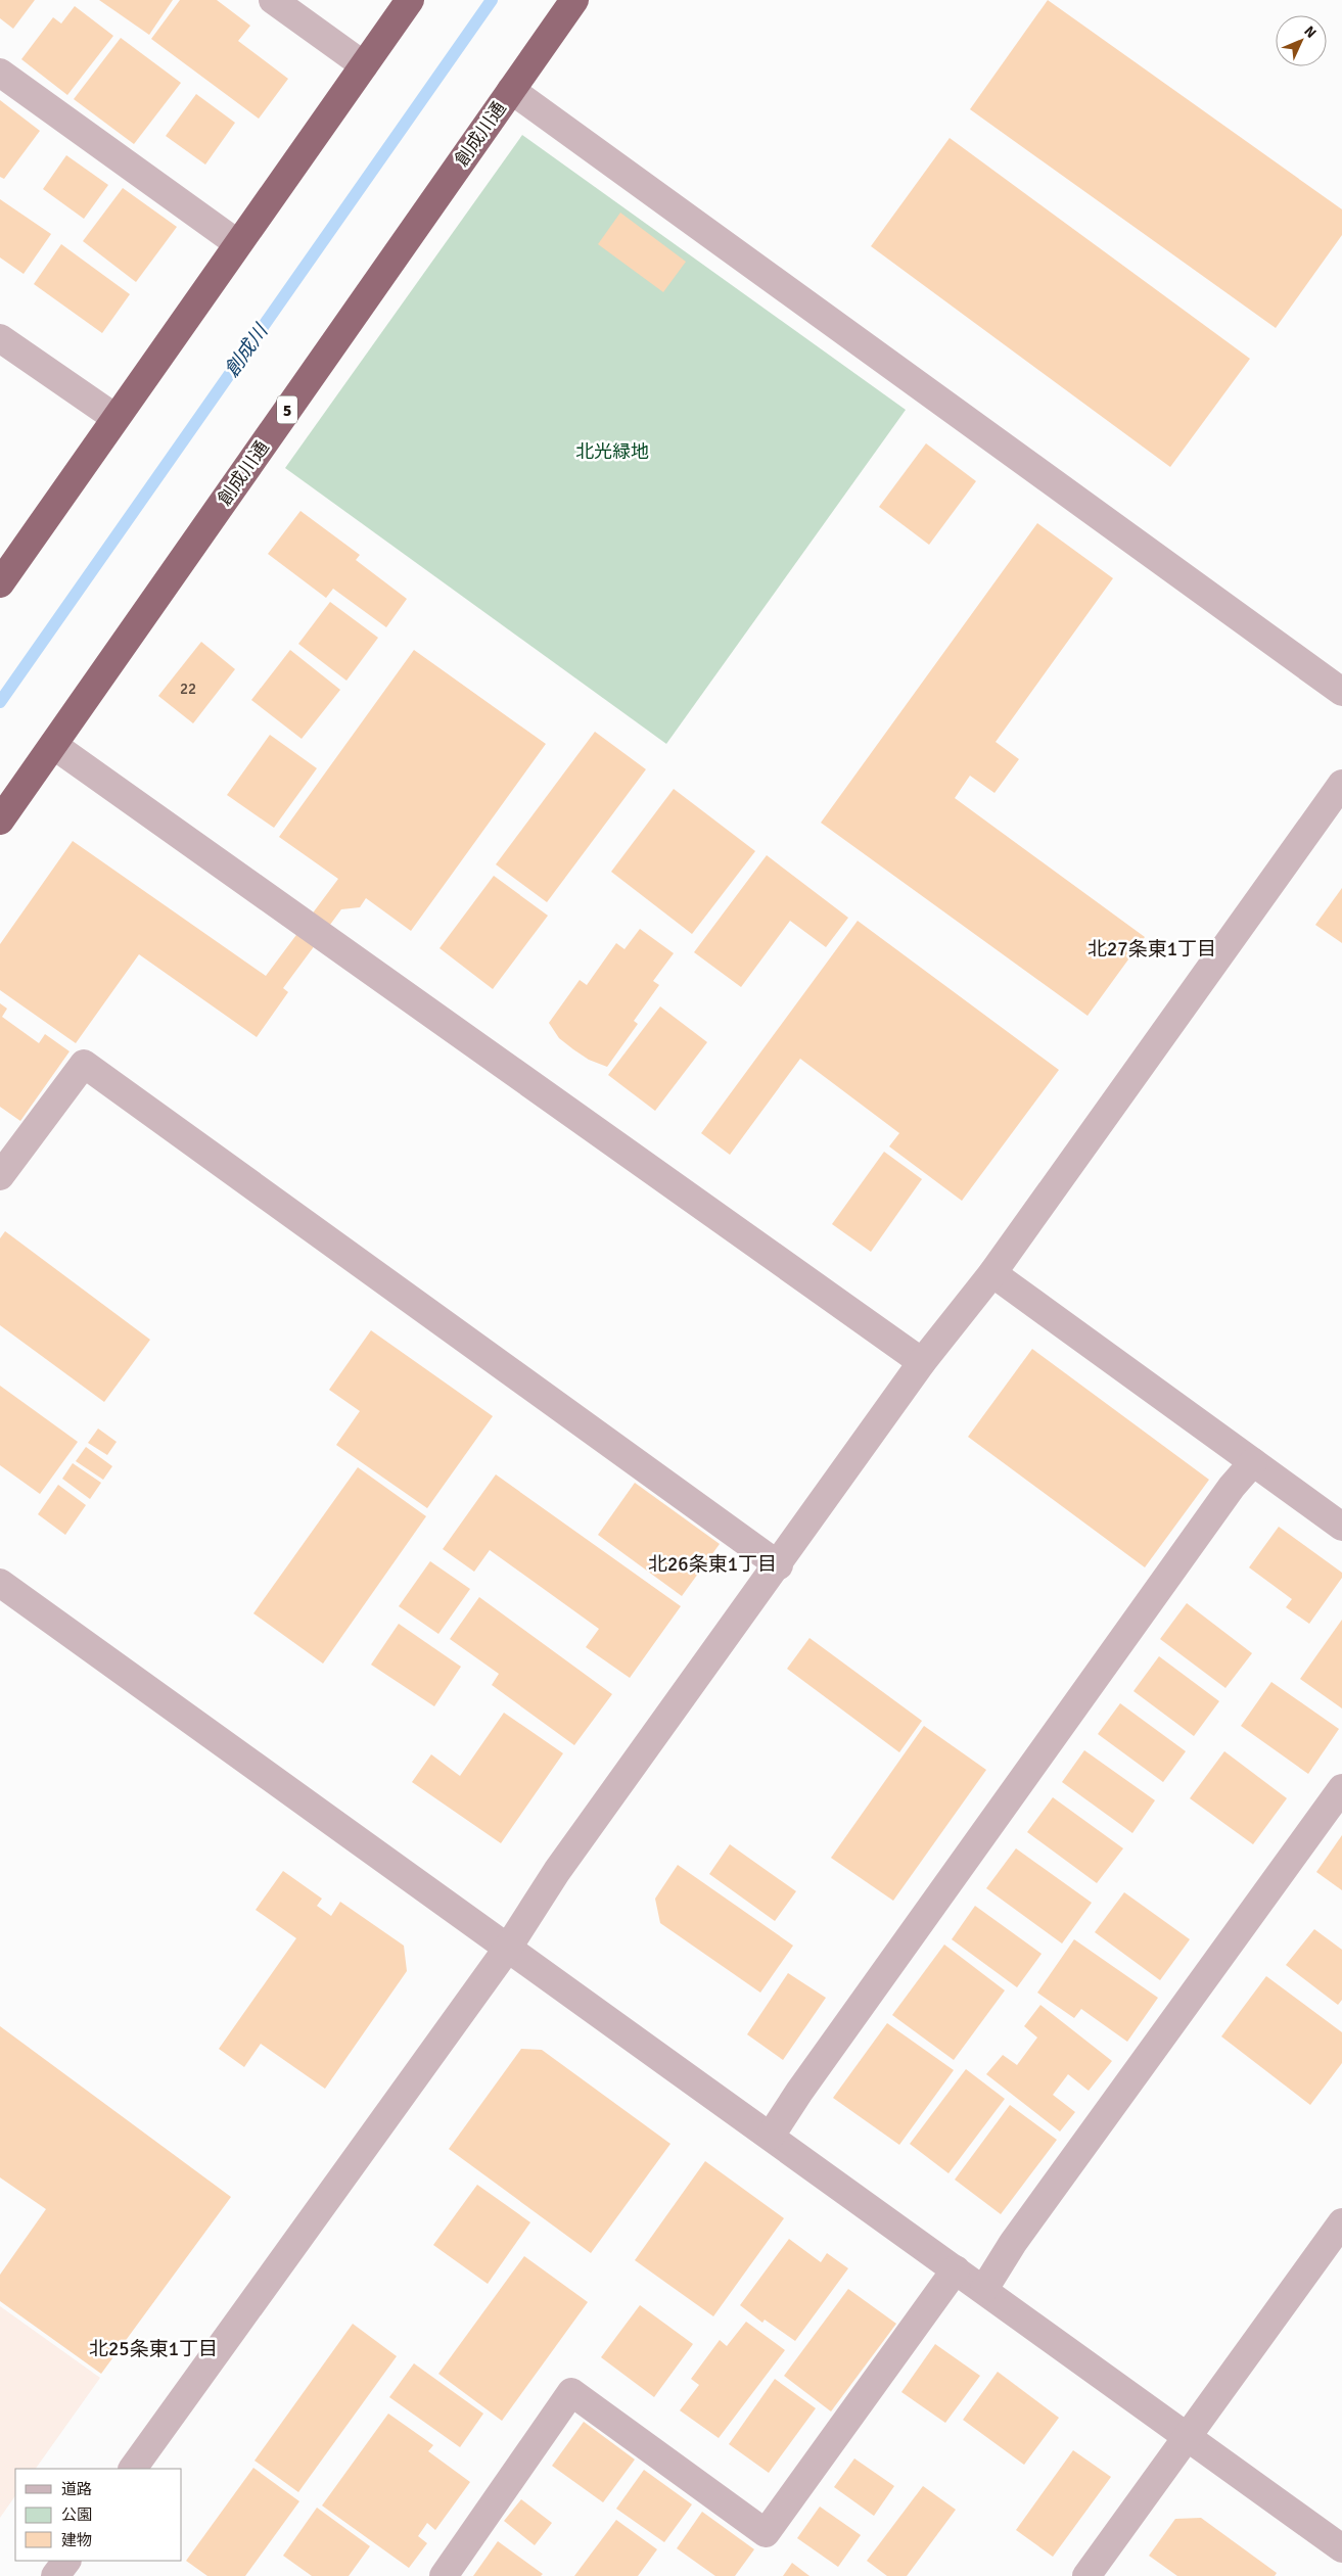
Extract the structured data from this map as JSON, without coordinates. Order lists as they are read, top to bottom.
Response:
{
  "streets": {
    "highway": ["創成川通", "5"]
  },
  "districts": ["北27条東1丁目", "北26条東1丁目", "北25条東1丁目"],
  "water": ["創成川"],
  "parks": ["北光緑地"],
  "house_numbers": ["22"],
  "legend": ["道路", "公園", "建物"],
  "north": "top right"
}
